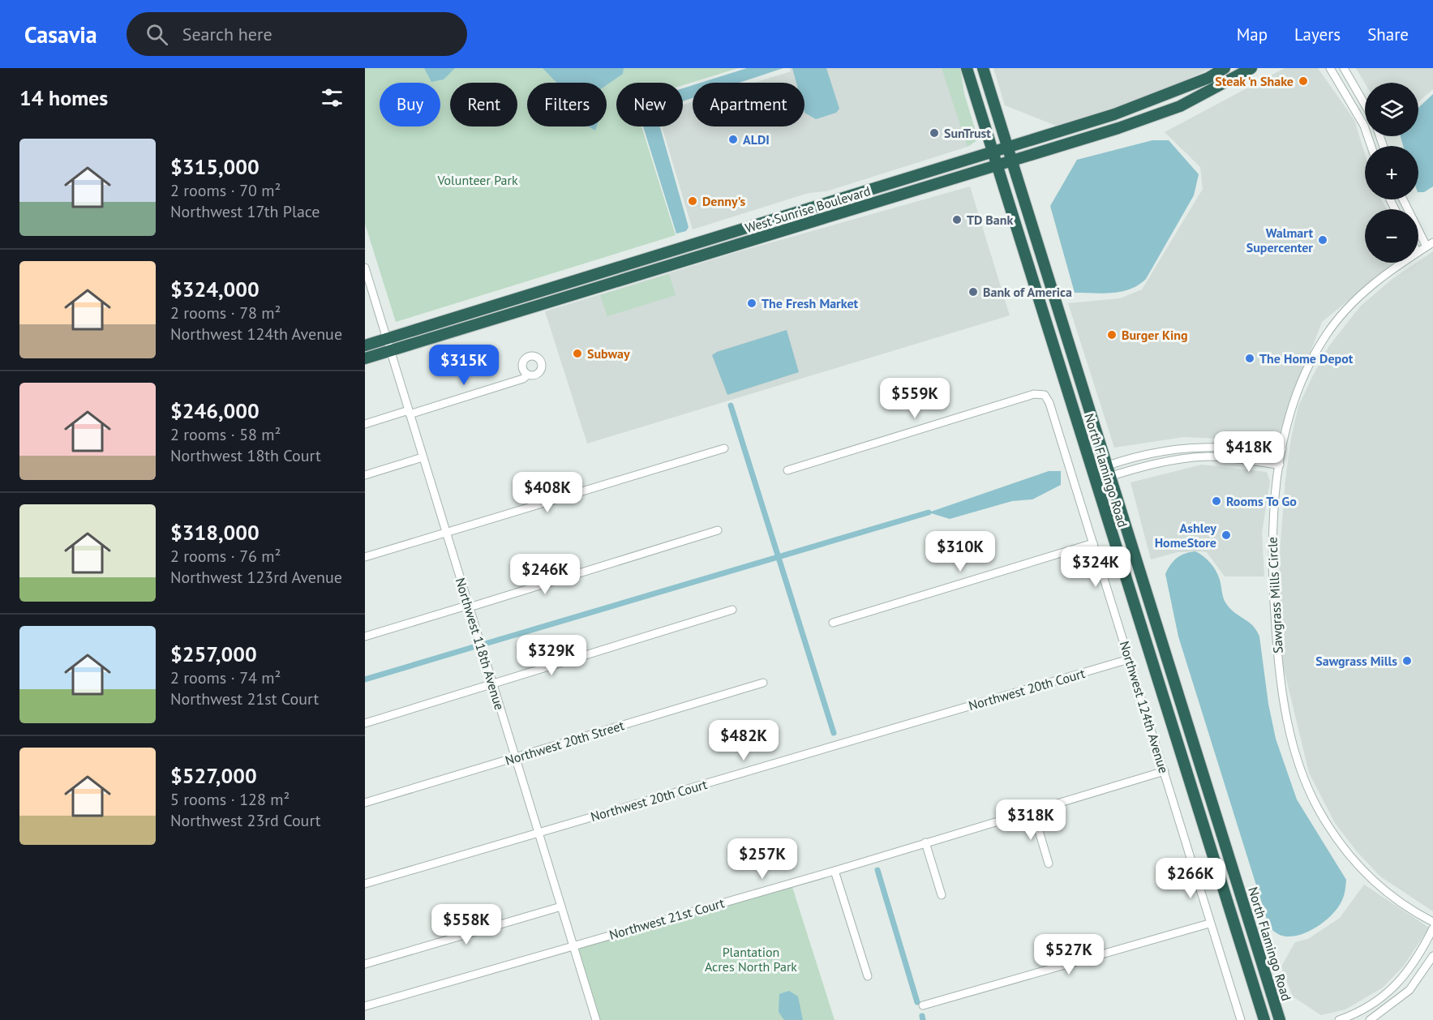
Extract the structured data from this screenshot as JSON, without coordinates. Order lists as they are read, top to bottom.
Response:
{
  "streets": {
    "highway": ["West Sunrise Boulevard", "North Flamingo Road"],
    "street": [
      "Sawgrass Mills Circle",
      "Northwest 118th Avenue",
      "Northwest 20th Court",
      "Northwest 124th Avenue",
      "Northwest 20th Street",
      "Northwest 21st Court"
    ]
  },
  "crossings": [
    ["West Sunrise Boulevard", "North Flamingo Road"],
    ["West Sunrise Boulevard", "Northwest 118th Avenue"],
    ["Northwest 118th Avenue", "Northwest 20th Court"],
    ["Northwest 118th Avenue", "Northwest 20th Street"],
    ["Northwest 118th Avenue", "Northwest 21st Court"],
    ["Northwest 20th Court", "Northwest 124th Avenue"],
    ["Northwest 124th Avenue", "Northwest 21st Court"]
  ],
  "parks": ["Volunteer Park", "Plantation Acres North Park"],
  "places": [
    "Steak 'n Shake",
    "SunTrust",
    "ALDI",
    "Denny's",
    "TD Bank",
    "Walmart Supercenter",
    "Bank of America",
    "The Fresh Market",
    "Burger King",
    "Subway",
    "The Home Depot",
    "Rooms To Go",
    "Ashley HomeStore",
    "Sawgrass Mills"
  ],
  "page": {
    "header": "Casavia",
    "search": "Search here",
    "nav": ["Map", "Layers", "Share"],
    "heading": "14 homes",
    "map_buttons": ["+", "−"],
    "chip": [
      "Buy",
      "Rent",
      "Filters",
      "New",
      "Apartment"
    ],
    "list": [
      {
        "name": "$315,000",
        "note": "2 rooms · 70 m² · Northwest 17th Place"
      },
      {
        "name": "$324,000",
        "note": "2 rooms · 78 m² · Northwest 124th Avenue"
      },
      {
        "name": "$246,000",
        "note": "2 rooms · 58 m² · Northwest 18th Court"
      },
      {
        "name": "$318,000",
        "note": "2 rooms · 76 m² · Northwest 123rd Avenue"
      },
      {
        "name": "$257,000",
        "note": "2 rooms · 74 m² · Northwest 21st Court"
      },
      {
        "name": "$527,000",
        "note": "5 rooms · 128 m² · Northwest 23rd Court"
      }
    ],
    "price": [
      "$315K",
      "$559K",
      "$418K",
      "$408K",
      "$310K",
      "$324K",
      "$246K",
      "$329K",
      "$482K",
      "$318K",
      "$257K",
      "$266K",
      "$558K",
      "$527K"
    ]
  }
}
